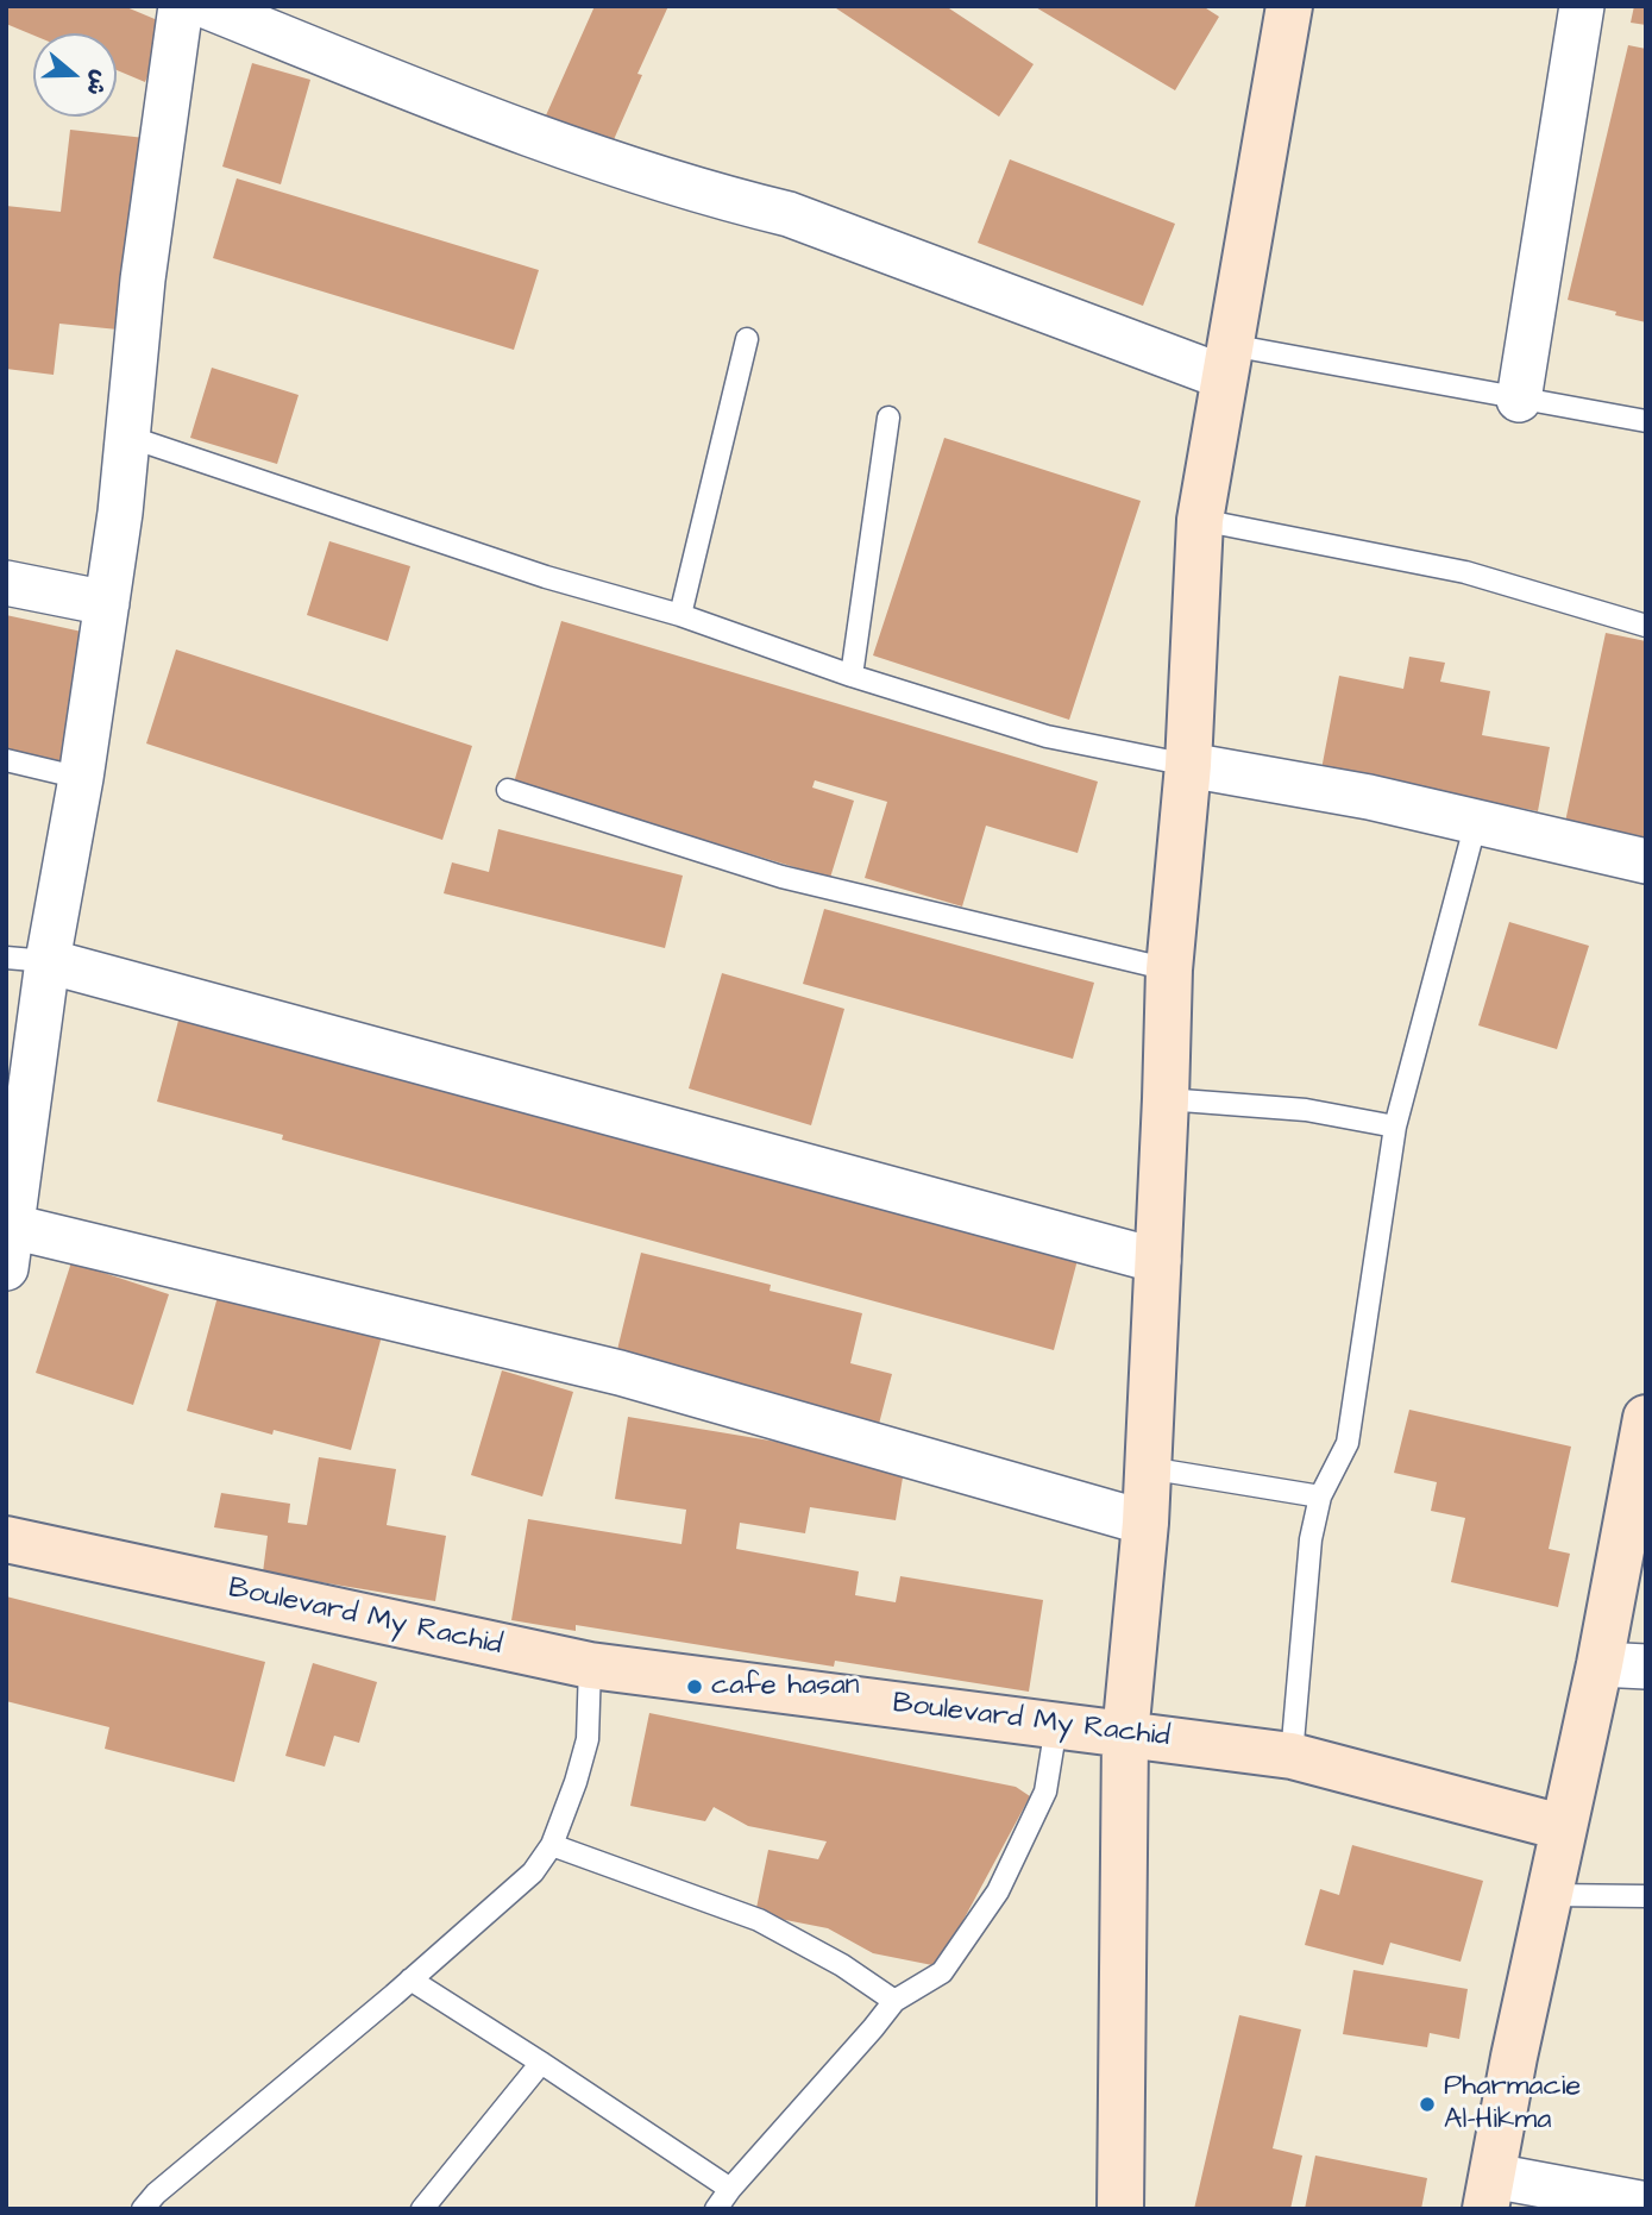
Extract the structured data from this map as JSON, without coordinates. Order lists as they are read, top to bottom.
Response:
{
  "streets": {
    "street": ["Boulevard My Rachid"]
  },
  "places": ["cafe hasan", "Pharmacie Al-Hikma"],
  "north": "right"
}
